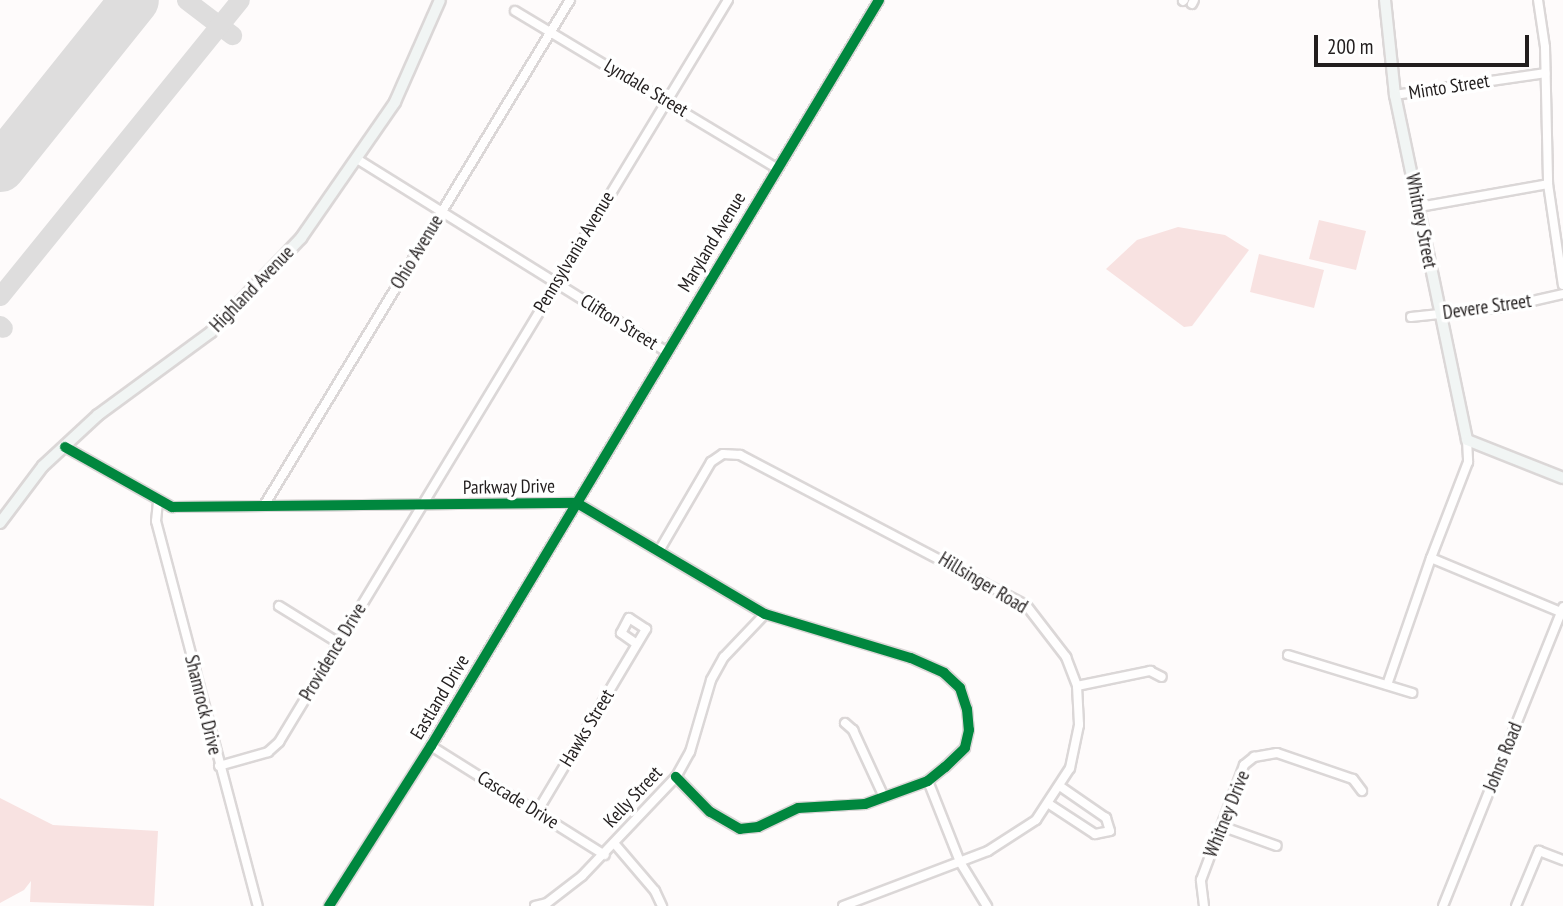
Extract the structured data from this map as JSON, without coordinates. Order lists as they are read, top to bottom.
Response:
{
  "streets": {
    "main road": ["Whitney Street", "Highland Avenue"],
    "street": [
      "Minto Street",
      "Lyndale Street",
      "Maryland Avenue",
      "Ohio Avenue",
      "Pennsylvania Avenue",
      "Devere Street",
      "Clifton Street",
      "Parkway Drive",
      "Hillsinger Road",
      "Providence Drive",
      "Eastland Drive",
      "Shamrock Drive",
      "Hawks Street",
      "Johns Road",
      "Kelly Street",
      "Cascade Drive",
      "Whitney Drive"
    ]
  },
  "crossings": [
    ["Minto Street", "Whitney Street"],
    ["Lyndale Street", "Maryland Avenue"],
    ["Lyndale Street", "Ohio Avenue"],
    ["Lyndale Street", "Pennsylvania Avenue"],
    ["Whitney Street", "Devere Street"],
    ["Maryland Avenue", "Clifton Street"],
    ["Maryland Avenue", "Parkway Drive"],
    ["Maryland Avenue", "Eastland Drive"],
    ["Ohio Avenue", "Clifton Street"],
    ["Ohio Avenue", "Parkway Drive"],
    ["Pennsylvania Avenue", "Clifton Street"],
    ["Pennsylvania Avenue", "Parkway Drive"],
    ["Pennsylvania Avenue", "Providence Drive"],
    ["Highland Avenue", "Clifton Street"],
    ["Highland Avenue", "Parkway Drive"],
    ["Parkway Drive", "Hillsinger Road"],
    ["Parkway Drive", "Providence Drive"],
    ["Parkway Drive", "Eastland Drive"],
    ["Parkway Drive", "Shamrock Drive"],
    ["Parkway Drive", "Kelly Street"],
    ["Providence Drive", "Shamrock Drive"],
    ["Eastland Drive", "Cascade Drive"],
    ["Hawks Street", "Cascade Drive"],
    ["Kelly Street", "Cascade Drive"]
  ],
  "scale_bar": "200 m"
}
